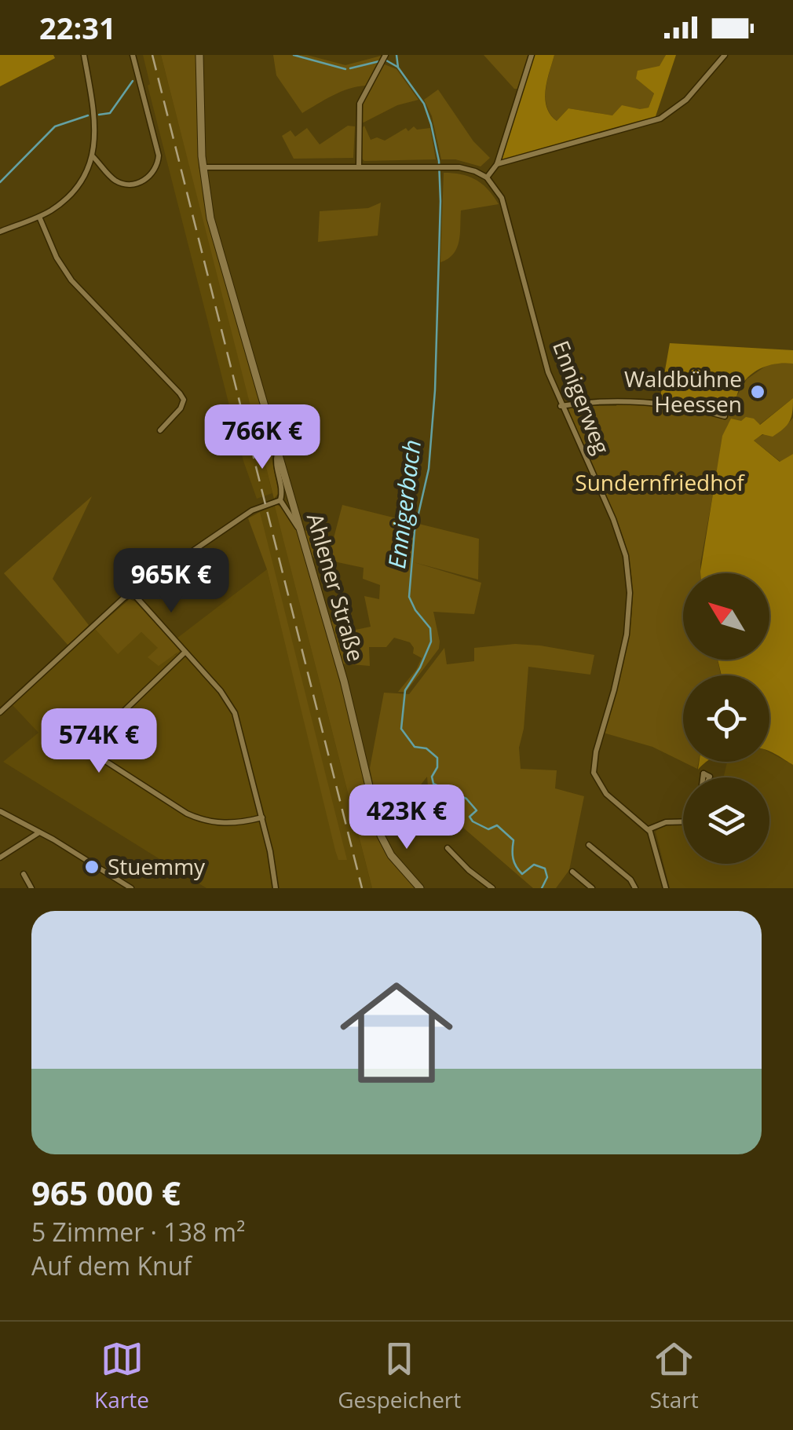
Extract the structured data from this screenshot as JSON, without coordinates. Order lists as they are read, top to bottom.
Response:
{
  "streets": {
    "main road": ["Ahlener Straße"],
    "street": ["Ennigerweg"]
  },
  "water": ["Ennigerbach"],
  "parks": ["Sundernfriedhof"],
  "places": ["Waldbühne Heessen", "Stuemmy"],
  "north": "top left",
  "page": {
    "status": "22:31",
    "price": [
      "766K €",
      "965K €",
      "574K €",
      "423K €"
    ],
    "list": [
      {
        "name": "965 000 €",
        "note": "5 Zimmer · 138 m² · Auf dem Knuf"
      }
    ],
    "tabs": ["Karte", "Gespeichert", "Start"]
  }
}
